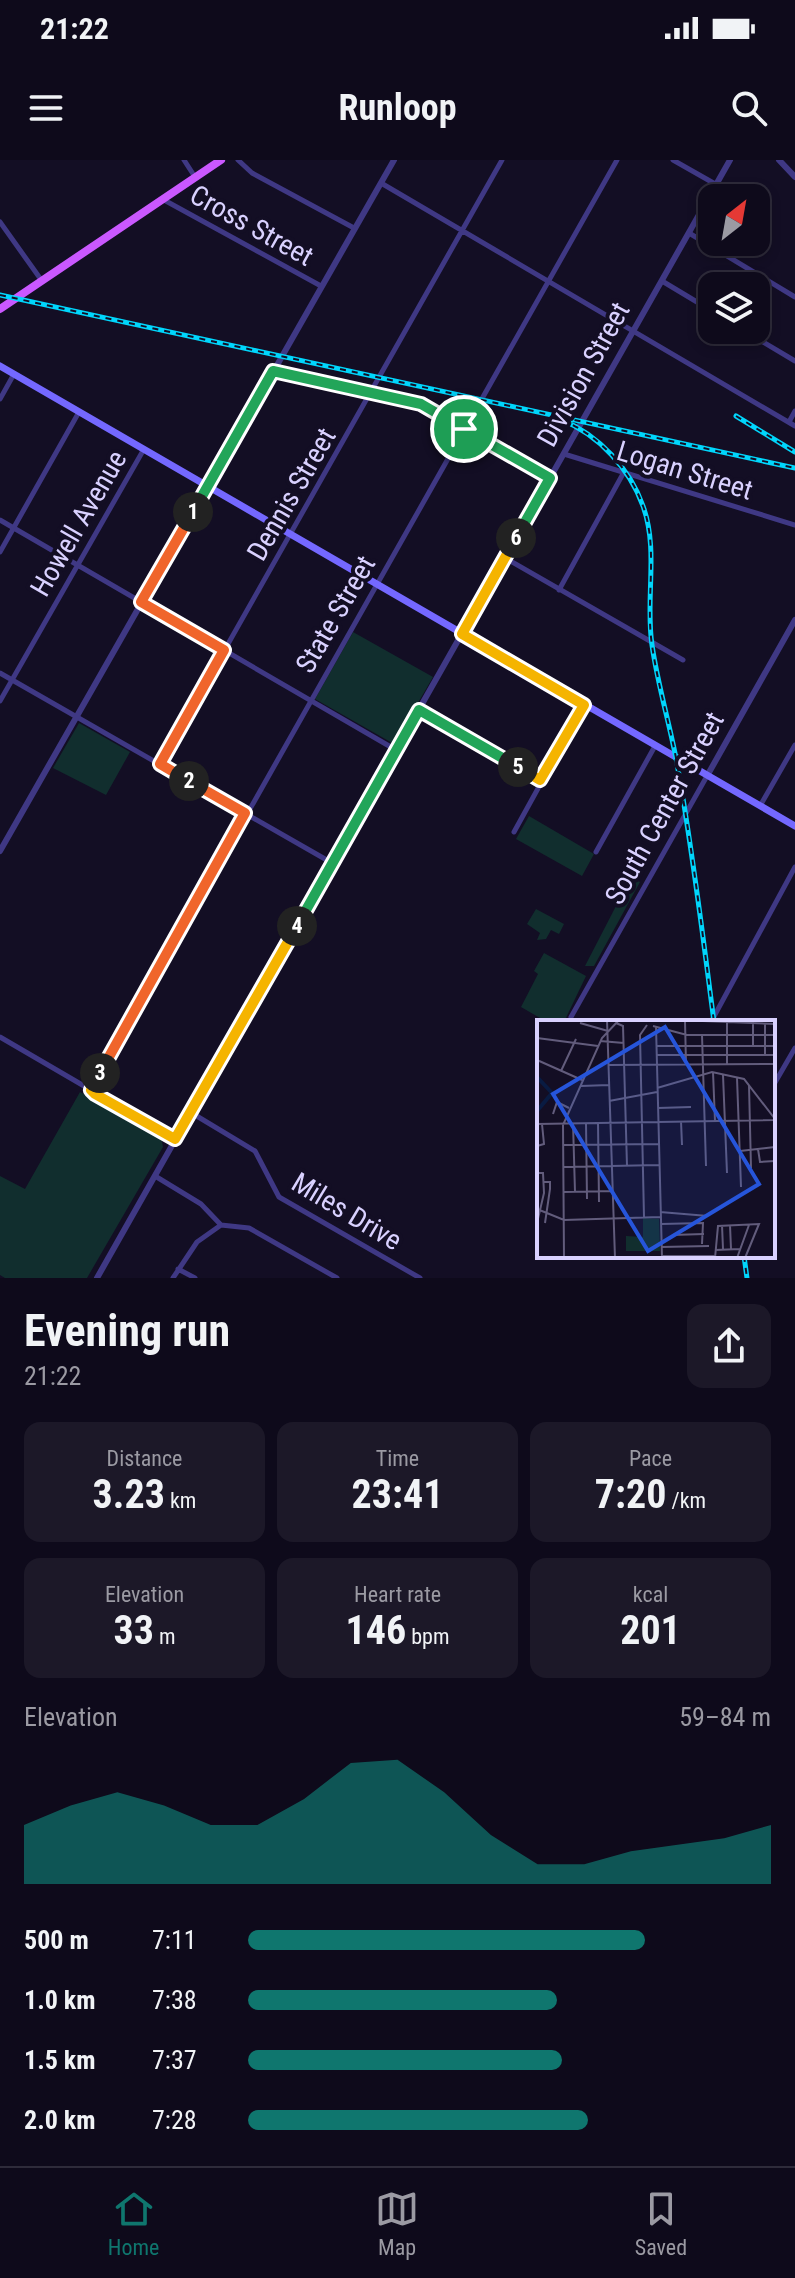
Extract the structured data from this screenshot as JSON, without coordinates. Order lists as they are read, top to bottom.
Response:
{
  "streets": {
    "street": [
      "Cross Street",
      "Division Street",
      "Logan Street",
      "Dennis Street",
      "Howell Avenue",
      "State Street",
      "South Center Street",
      "Miles Drive"
    ]
  },
  "crossings": [
    ["Division Street", "Logan Street"],
    ["Division Street", "Miles Drive"]
  ],
  "north": "top right",
  "page": {
    "status": "21:22",
    "header": "Runloop",
    "pins": [
      "1",
      "6",
      "5",
      "2",
      "4",
      "3"
    ],
    "heading": ["Evening run", "21:22"],
    "stats": [
      ["Distance", "3.23 km"],
      ["Time", "23:41"],
      ["Pace", "7:20 /km"],
      ["Elevation", "33 m"],
      ["Heart rate", "146 bpm"],
      ["kcal", "201"]
    ],
    "chart": ["Elevation", "59–84 m"],
    "list": [
      {
        "name": "500 m",
        "note": "7:11"
      },
      {
        "name": "1.0 km",
        "note": "7:38"
      },
      {
        "name": "1.5 km",
        "note": "7:37"
      },
      {
        "name": "2.0 km",
        "note": "7:28"
      }
    ],
    "tabs": ["Home", "Map", "Saved"]
  }
}
